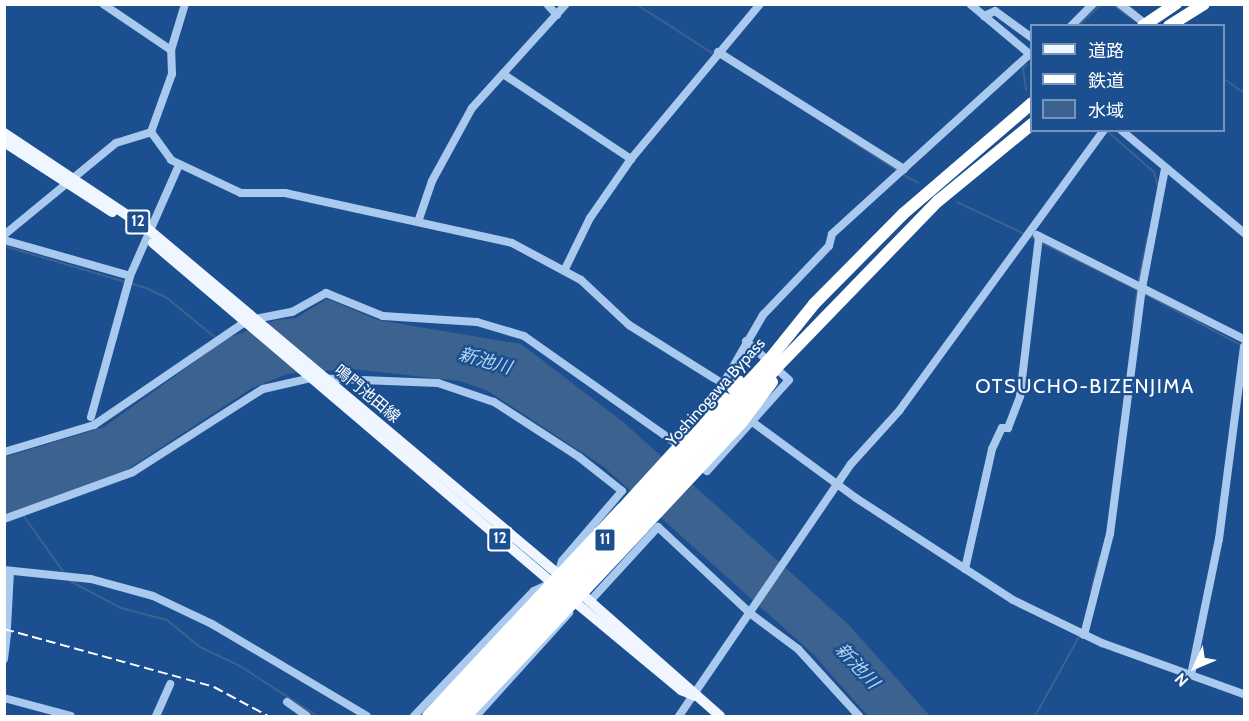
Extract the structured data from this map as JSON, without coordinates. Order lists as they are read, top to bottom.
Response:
{
  "streets": {
    "highway": ["Yoshinogawa Bypass", "11"],
    "main road": ["12", "鳴門池田線"]
  },
  "crossings": [
    ["Yoshinogawa Bypass", "11"],
    ["鳴門池田線", "11"]
  ],
  "districts": ["OTSUCHO-BIZENJIMA"],
  "water": ["新池川"],
  "legend": ["道路", "鉄道", "水域"],
  "north": "bottom left"
}
